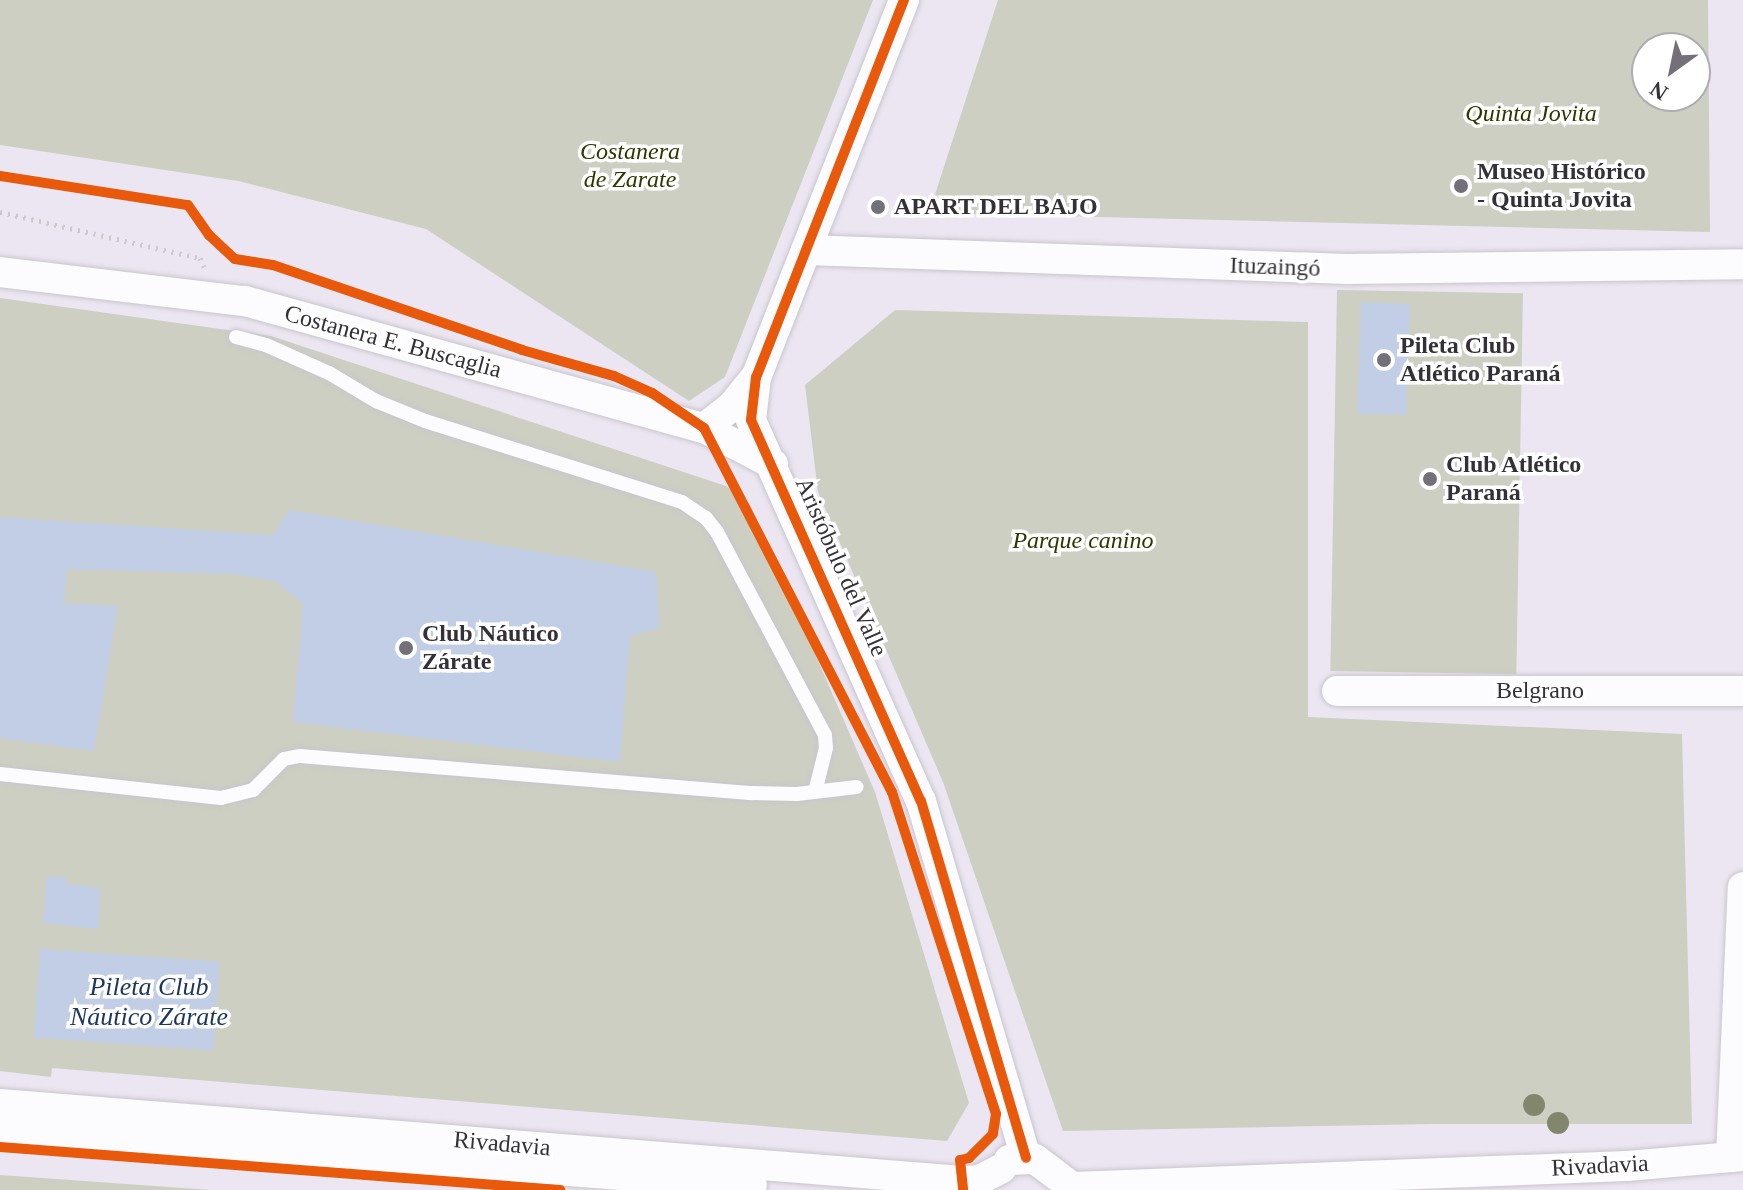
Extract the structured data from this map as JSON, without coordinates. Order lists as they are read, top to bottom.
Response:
{
  "streets": {
    "street": [
      "Ituzaingó",
      "Costanera E. Buscaglia",
      "Aristóbulo del Valle",
      "Belgrano",
      "Rivadavia"
    ]
  },
  "crossings": [
    ["Ituzaingó", "Aristóbulo del Valle"],
    ["Costanera E. Buscaglia", "Aristóbulo del Valle"],
    ["Aristóbulo del Valle", "Rivadavia"]
  ],
  "water": ["Pileta Club Náutico Zárate"],
  "parks": ["Quinta Jovita", "Costanera de Zarate", "Parque canino"],
  "places": [
    "Museo Histórico - Quinta Jovita",
    "APART DEL BAJO",
    "Pileta Club Atlético Paraná",
    "Club Atlético Paraná",
    "Club Náutico Zárate"
  ],
  "north": "bottom left"
}
